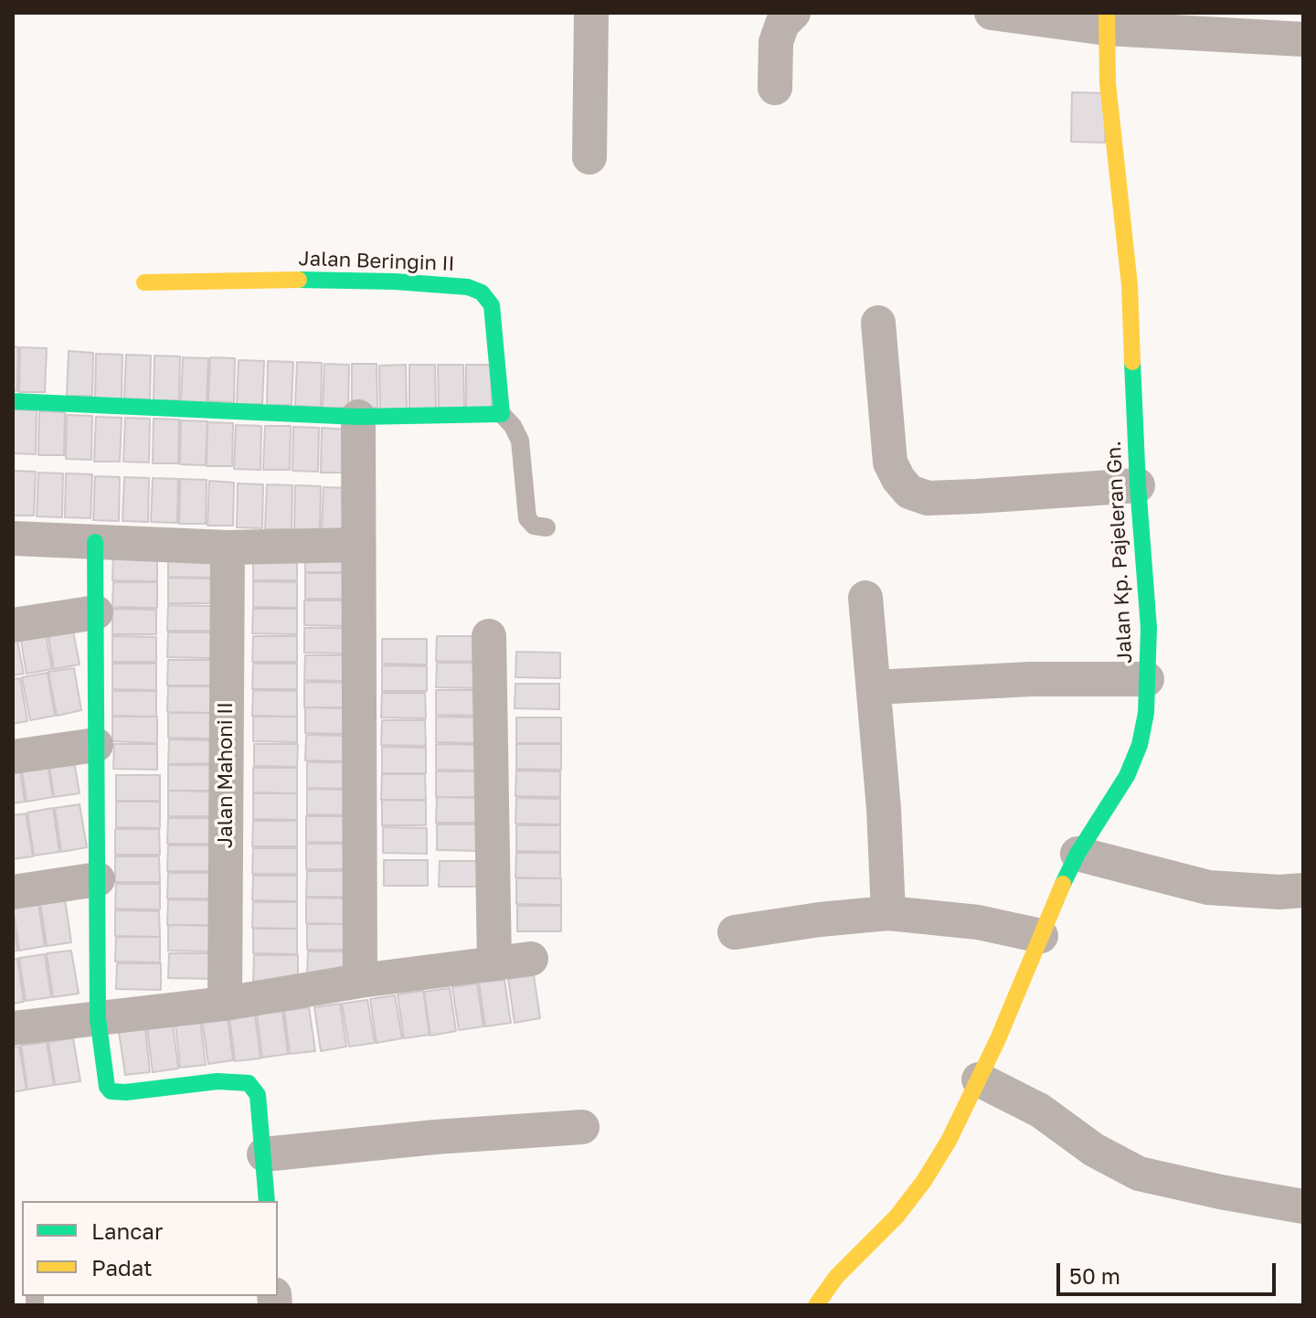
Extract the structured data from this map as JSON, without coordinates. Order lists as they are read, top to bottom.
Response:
{
  "streets": {
    "street": ["Jalan Beringin II", "Jalan Kp. Pajeleran Gn.", "Jalan Mahoni II"]
  },
  "legend": ["Lancar", "Padat"],
  "scale_bar": "50 m"
}
